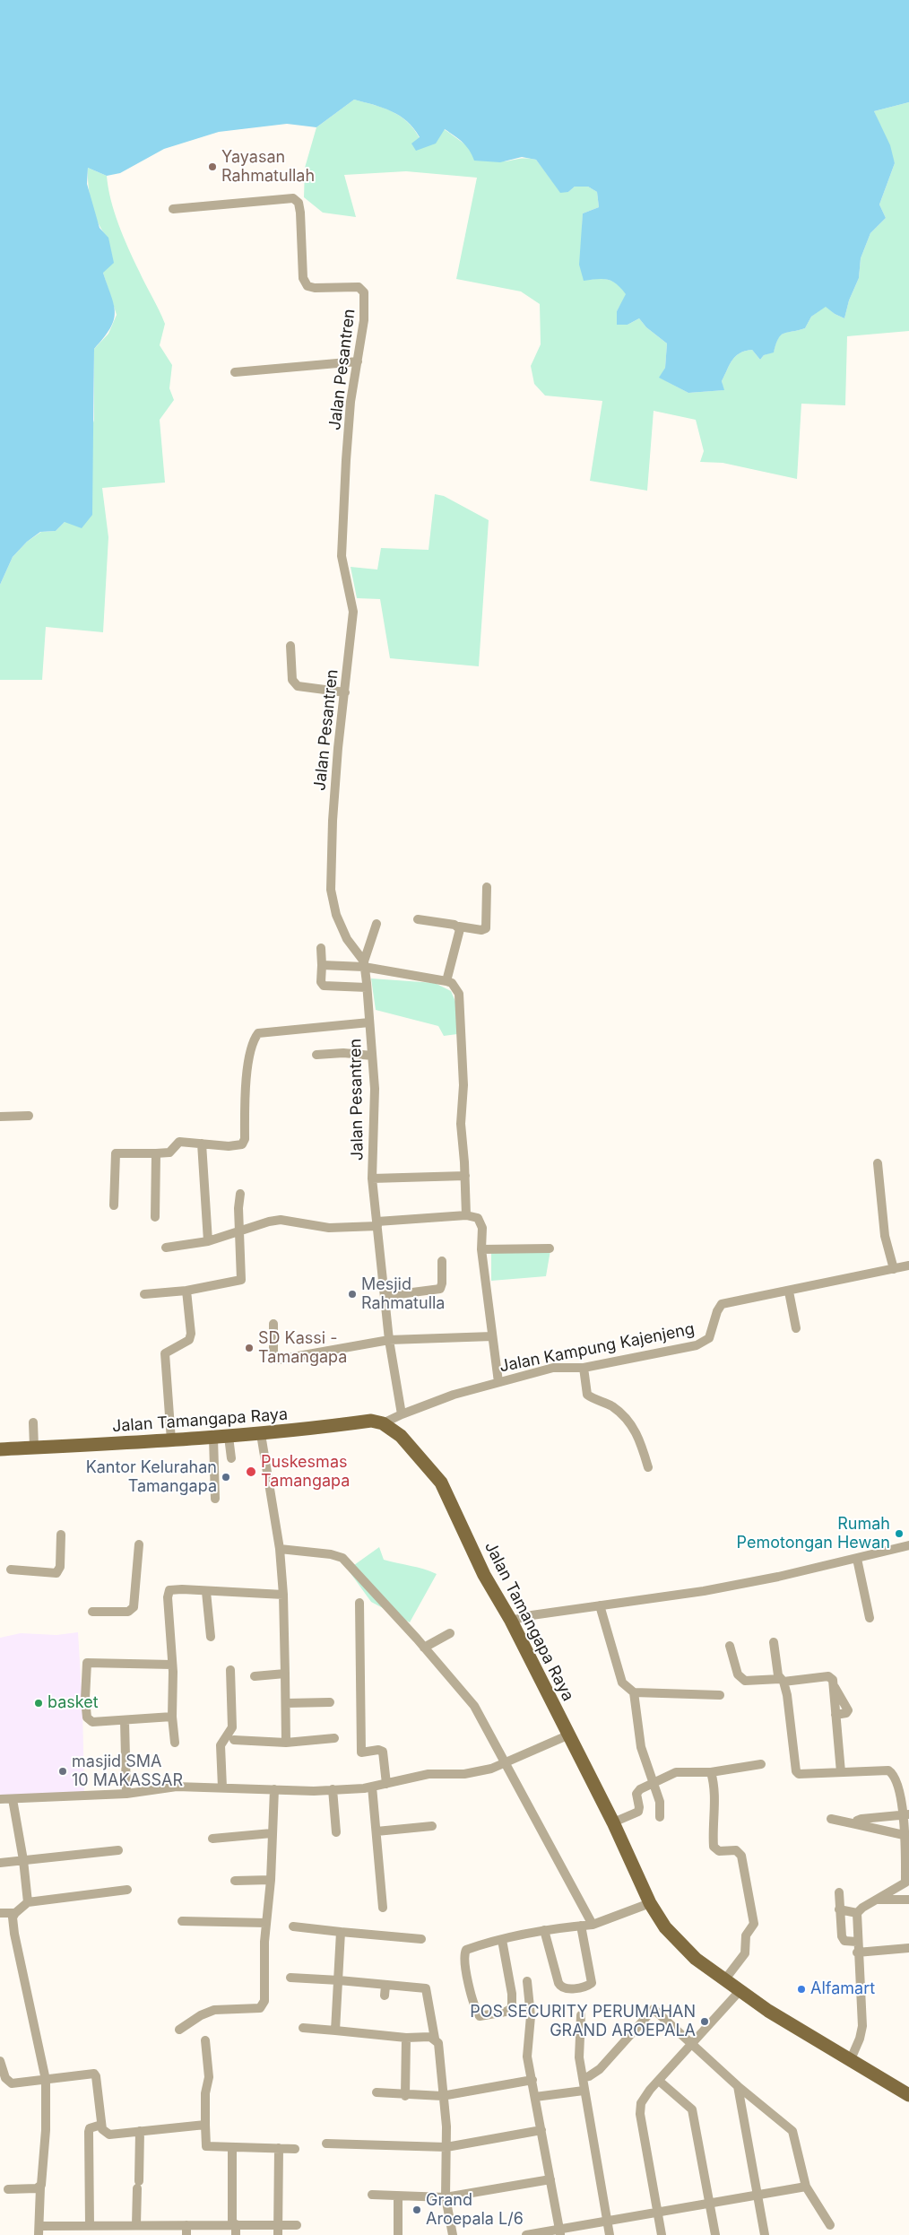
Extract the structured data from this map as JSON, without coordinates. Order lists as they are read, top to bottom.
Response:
{
  "streets": {
    "main road": ["Jalan Tamangapa Raya"],
    "street": ["Jalan Pesantren", "Jalan Kampung Kajenjeng"]
  },
  "crossings": [
    ["Jalan Pesantren", "Jalan Kampung Kajenjeng"]
  ],
  "places": [
    "Yayasan Rahmatullah",
    "Mesjid Rahmatulla",
    "SD Kassi - Tamangapa",
    "Puskesmas Tamangapa",
    "Kantor Kelurahan Tamangapa",
    "Rumah Pemotongan Hewan",
    "basket",
    "masjid SMA 10 MAKASSAR",
    "Alfamart",
    "POS SECURITY PERUMAHAN GRAND AROEPALA",
    "Grand Aroepala L/6"
  ]
}
